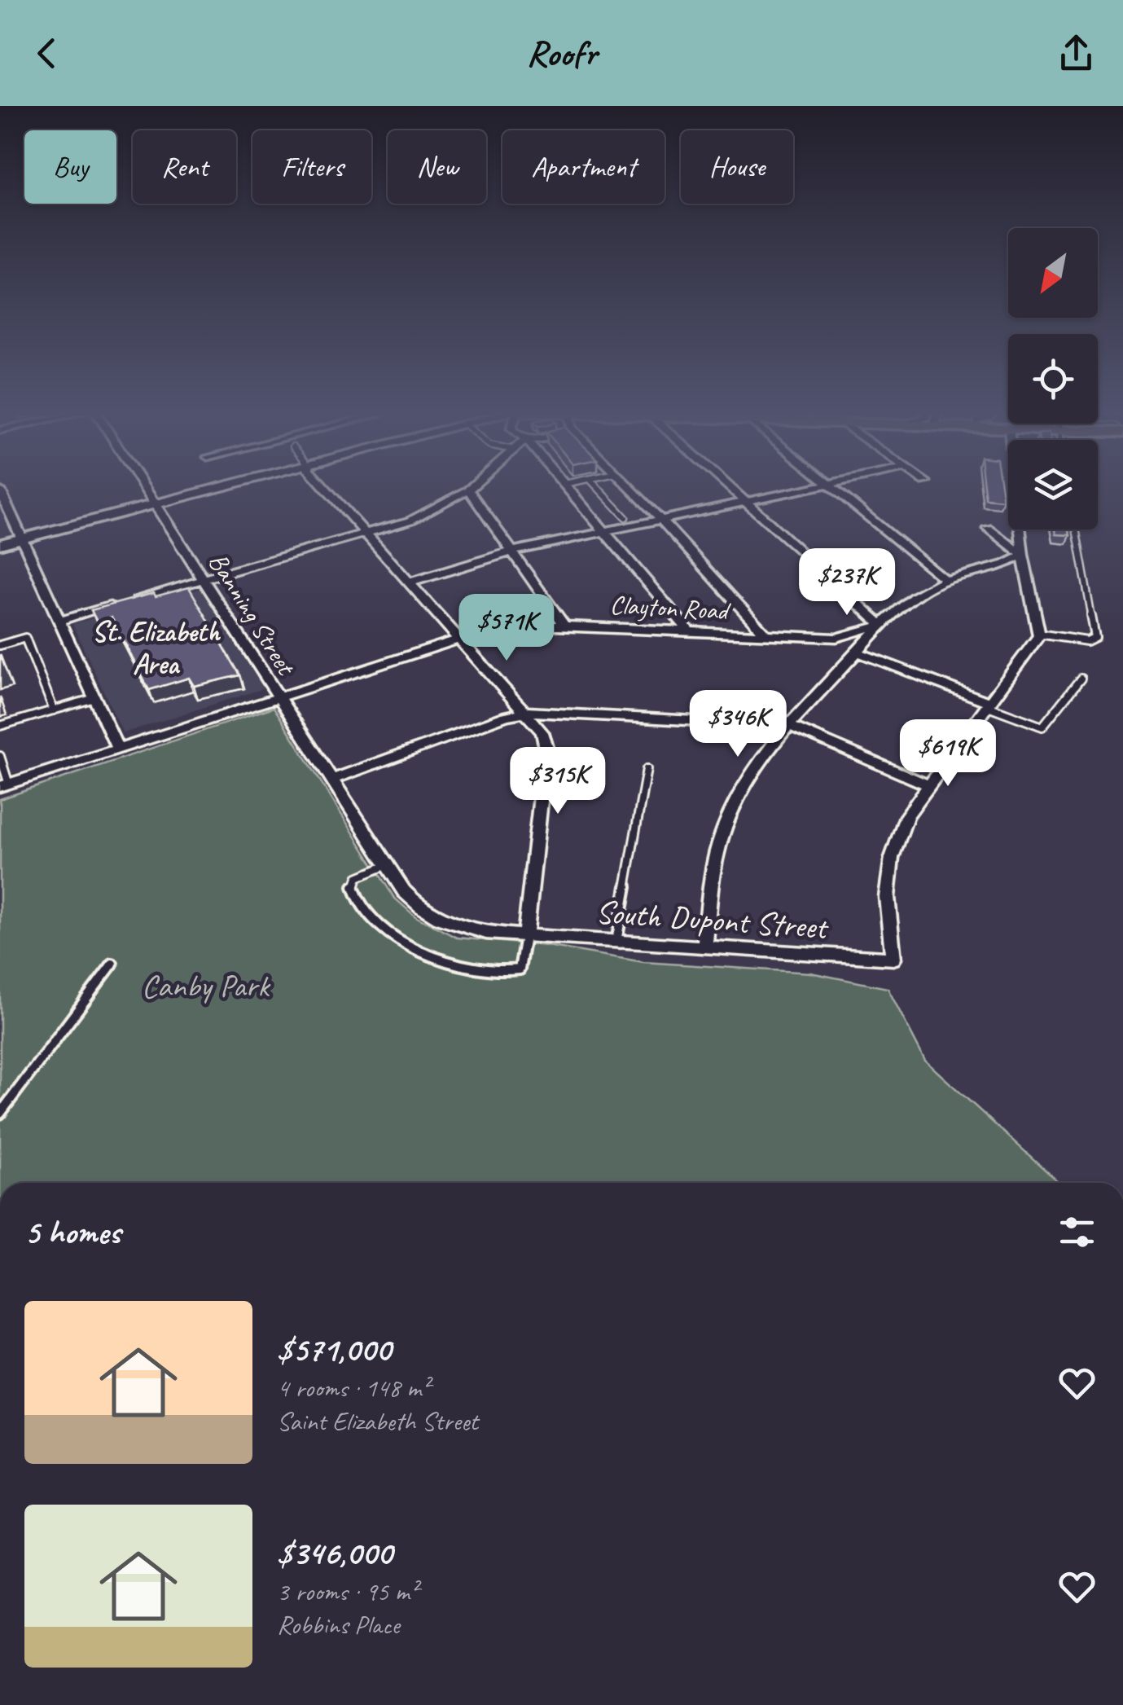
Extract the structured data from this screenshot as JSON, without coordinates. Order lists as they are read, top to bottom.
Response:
{
  "streets": {
    "street": ["Clayton Road", "Banning Street", "South Dupont Street"]
  },
  "crossings": [
    ["Clayton Road", "Banning Street"],
    ["Banning Street", "South Dupont Street"]
  ],
  "districts": ["St. Elizabeth Area"],
  "parks": ["Canby Park"],
  "north": "bottom left",
  "page": {
    "header": "Roofr",
    "chip": [
      "Buy",
      "Rent",
      "Filters",
      "New",
      "Apartment",
      "House"
    ],
    "price": [
      "$237K",
      "$571K",
      "$346K",
      "$619K",
      "$315K"
    ],
    "heading": "5 homes",
    "list": [
      {
        "name": "$571,000",
        "note": "4 rooms · 148 m² · Saint Elizabeth Street"
      },
      {
        "name": "$346,000",
        "note": "3 rooms · 95 m² · Robbins Place"
      }
    ]
  }
}
